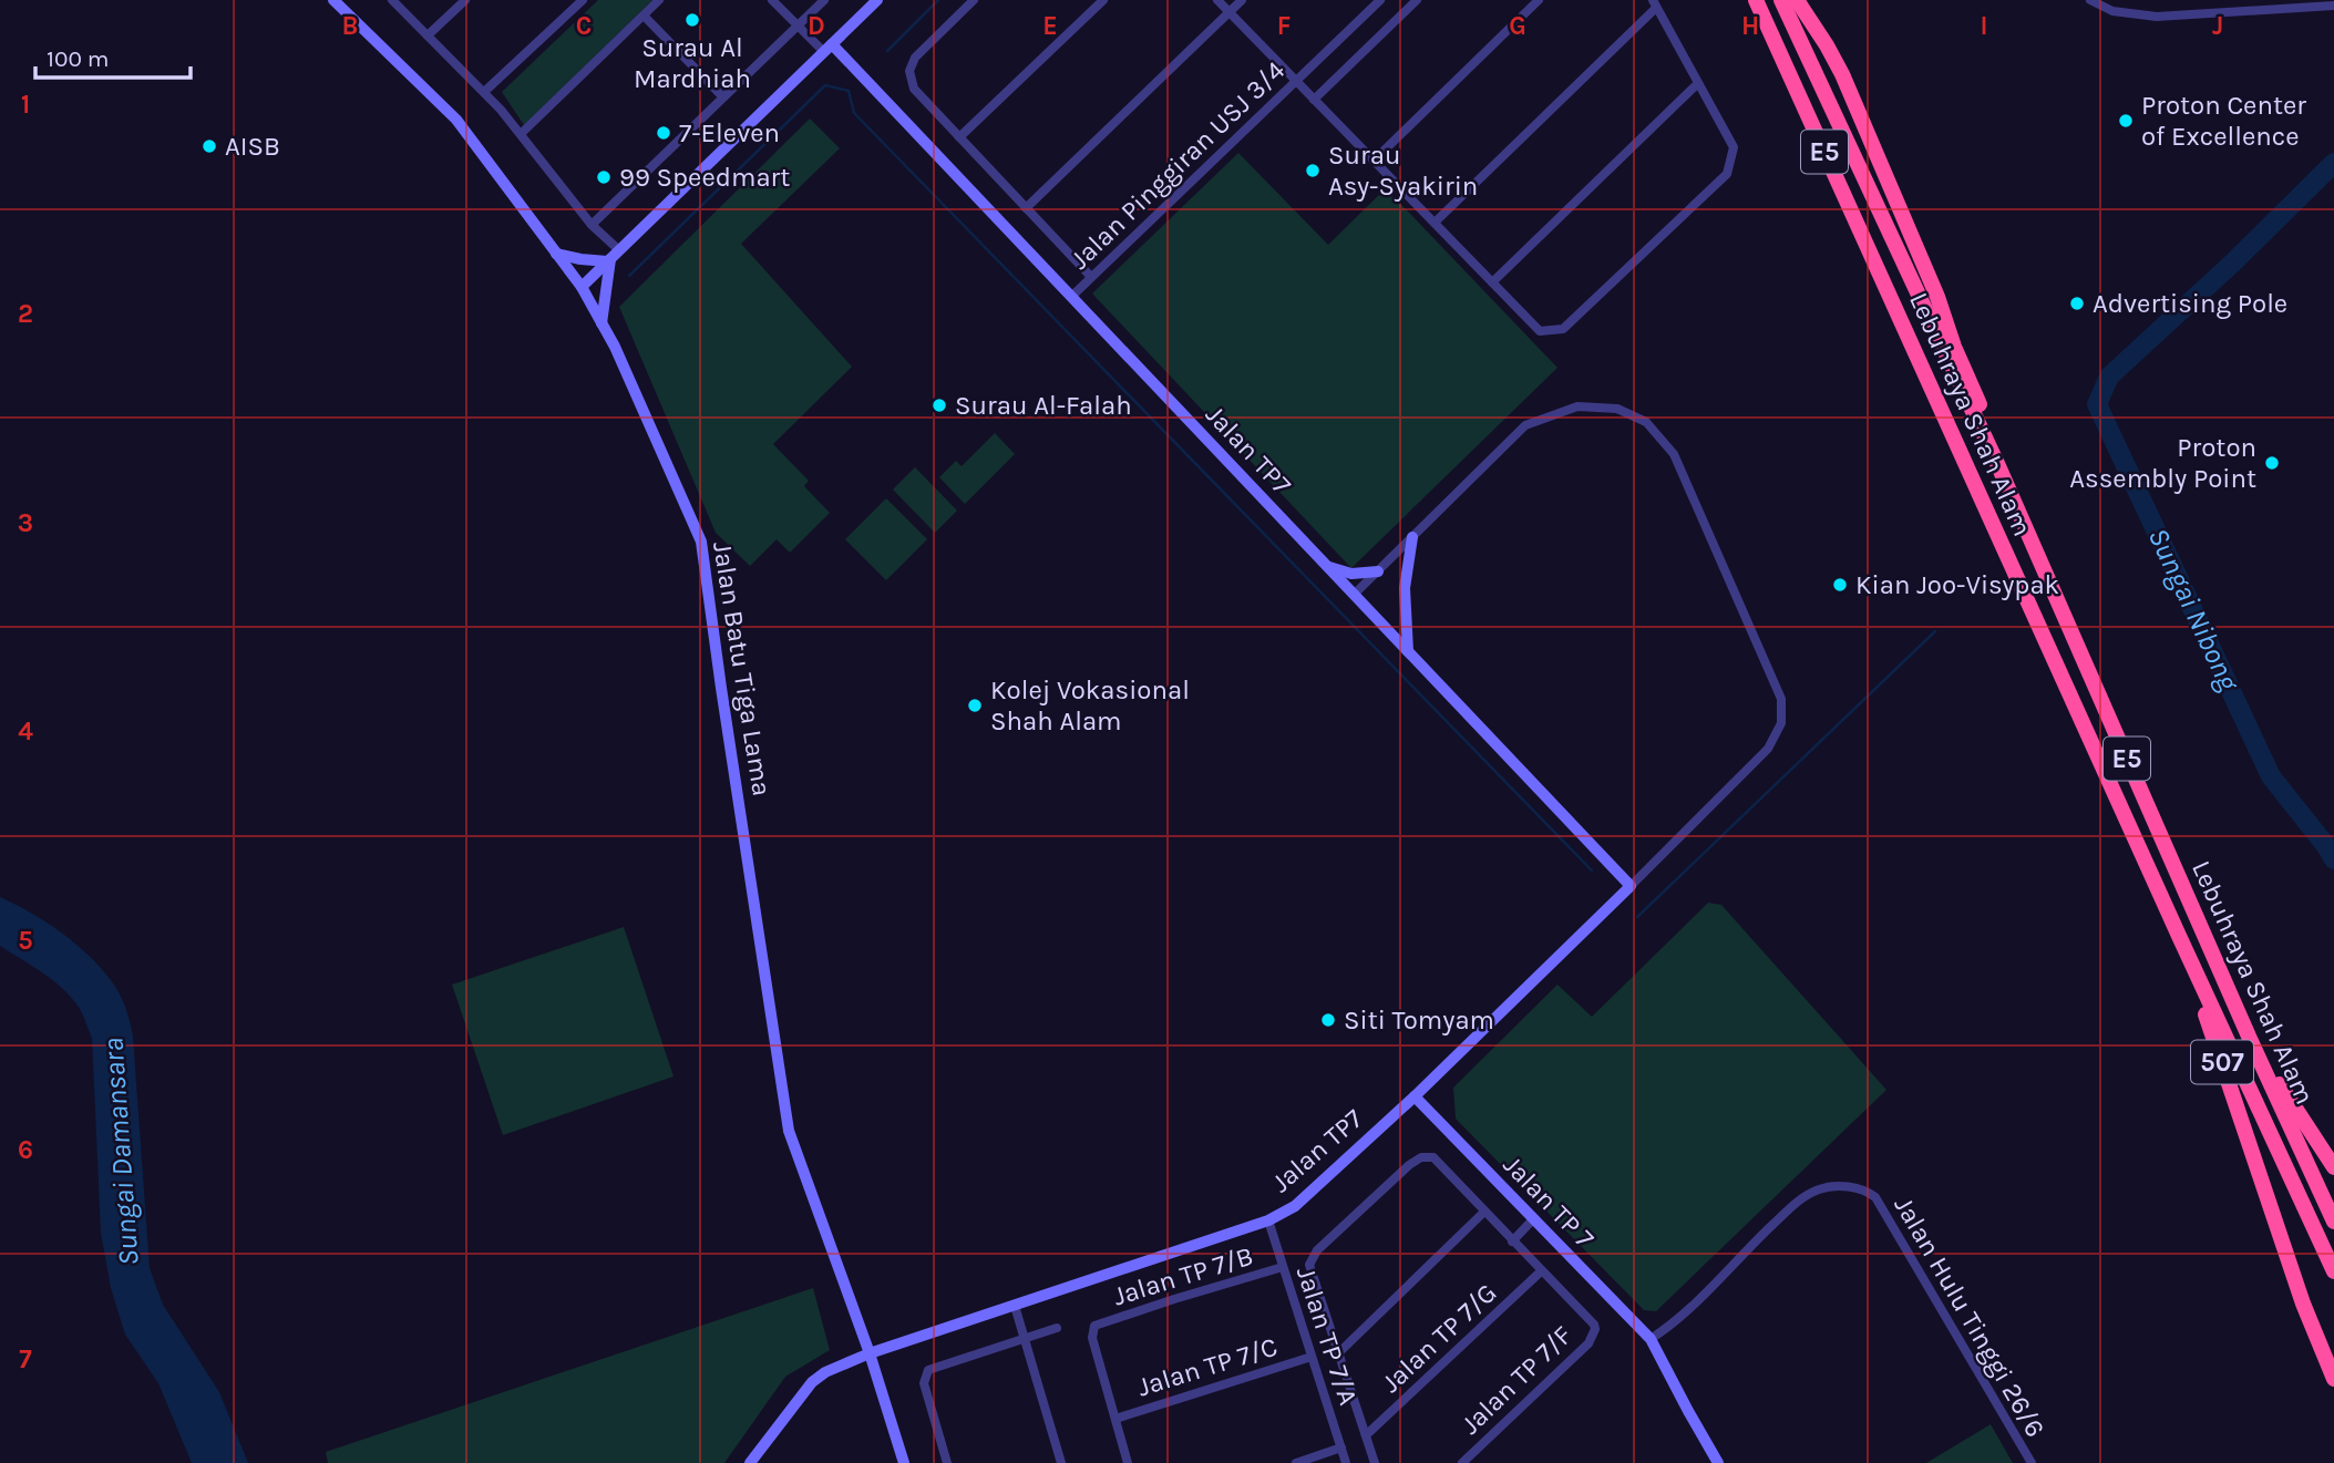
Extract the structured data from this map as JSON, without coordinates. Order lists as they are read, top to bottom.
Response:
{
  "streets": {
    "highway": ["E5", "Lebuhraya Shah Alam", "507"],
    "street": [
      "Jalan Pinggiran USJ 3/4",
      "Jalan TP7",
      "Jalan Batu Tiga Lama",
      "Jalan TP 7",
      "Jalan TP 7/B",
      "Jalan Hulu Tinggi 26/6",
      "Jalan TP 7/A",
      "Jalan TP 7/G",
      "Jalan TP 7/C",
      "Jalan TP 7/F"
    ]
  },
  "crossings": [
    ["Jalan Pinggiran USJ 3/4", "Jalan TP7"],
    ["Lebuhraya Shah Alam", "507"],
    ["Jalan TP7", "Jalan Batu Tiga Lama"],
    ["Jalan TP7", "Jalan TP 7"],
    ["Jalan TP7", "Jalan TP 7/A"],
    ["Jalan TP 7", "Jalan Hulu Tinggi 26/6"],
    ["Jalan TP 7/B", "Jalan TP 7/A"],
    ["Jalan TP 7/B", "Jalan TP 7/C"],
    ["Jalan TP 7/A", "Jalan TP 7/C"],
    ["Jalan TP 7/G", "Jalan TP 7/F"]
  ],
  "water": ["Sungai Nibong", "Sungai Damansara"],
  "places": [
    "Surau Al Mardhiah",
    "Proton Center of Excellence",
    "7-Eleven",
    "AISB",
    "Surau Asy-Syakirin",
    "99 Speedmart",
    "Advertising Pole",
    "Surau Al-Falah",
    "Proton Assembly Point",
    "Kian Joo-Visypak",
    "Kolej Vokasional Shah Alam",
    "Siti Tomyam"
  ],
  "scale_bar": "100 m",
  "grid": {
    "columns": [
      "B",
      "C",
      "D",
      "E",
      "F",
      "G",
      "H",
      "I",
      "J"
    ],
    "rows": [
      "1",
      "2",
      "3",
      "4",
      "5",
      "6",
      "7"
    ]
  }
}
